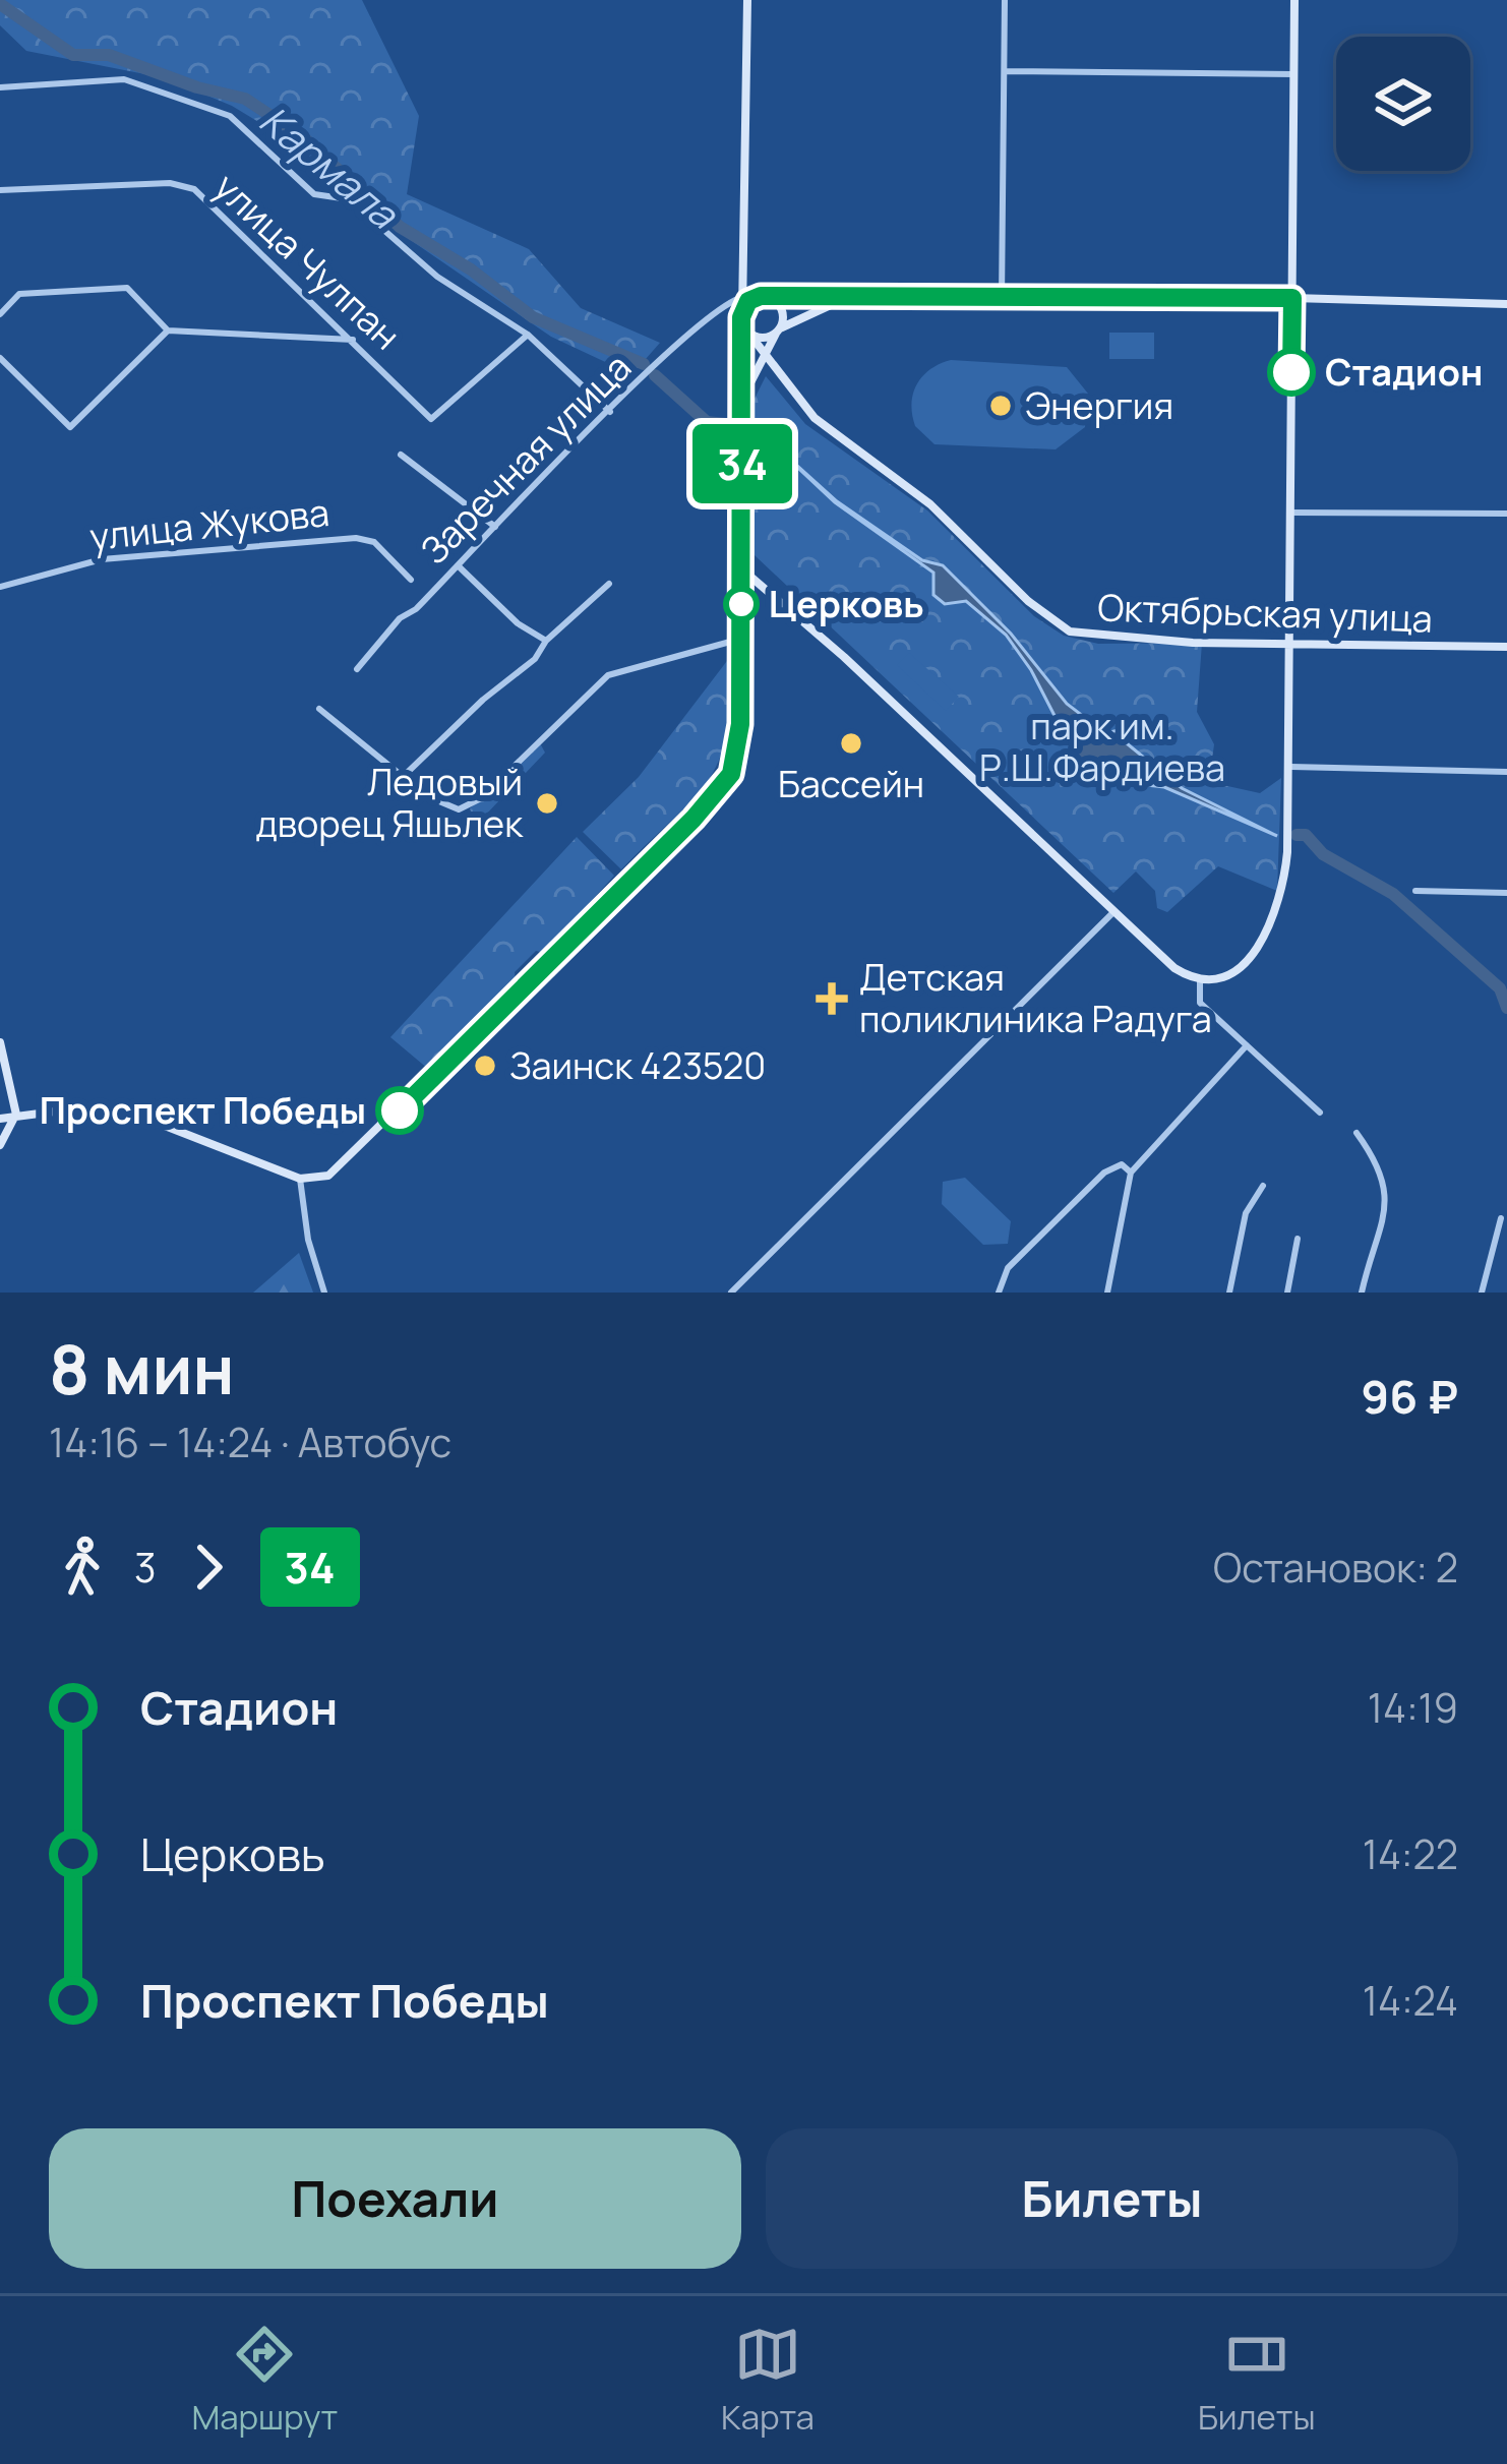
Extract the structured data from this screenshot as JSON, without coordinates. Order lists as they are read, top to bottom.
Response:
{
  "streets": {
    "main road": ["Октябрьская улица"],
    "street": ["улица Чулпан", "Заречная улица", "улица Жукова"]
  },
  "water": ["Кармала"],
  "parks": ["парк им. Р.Ш.Фардиева"],
  "places": {
    "other": [
      "Стадион",
      "Энергия",
      "Церковь",
      "Бассейн",
      "Ледовый дворец Яшьлек",
      "Заинск 423520",
      "Проспект Победы"
    ],
    "health": ["Детская поликлиника Радуга"]
  },
  "lines": ["bus line 34"],
  "page": {
    "on_map": "34",
    "heading": ["8 мин", "14:16 – 14:24 · Автобус", "96 ₽"],
    "legs": ["3", "34", "Остановок: 2"],
    "list": [
      {
        "name": "Стадион",
        "value": "14:19"
      },
      {
        "name": "Церковь",
        "value": "14:22"
      },
      {
        "name": "Проспект Победы",
        "value": "14:24"
      }
    ],
    "buttons": ["Поехали", "Билеты"],
    "tabs": ["Маршрут", "Карта", "Билеты"]
  }
}
